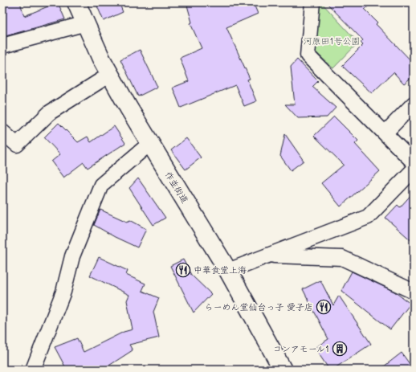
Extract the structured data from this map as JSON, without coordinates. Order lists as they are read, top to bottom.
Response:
{
  "streets": {
    "street": ["作並街道"]
  },
  "parks": ["河原田1号公園"],
  "places": {
    "restaurant": ["中華食堂上海", "らーめん堂仙台っ子 愛子店"],
    "building": ["コンアモール1"]
  }
}
